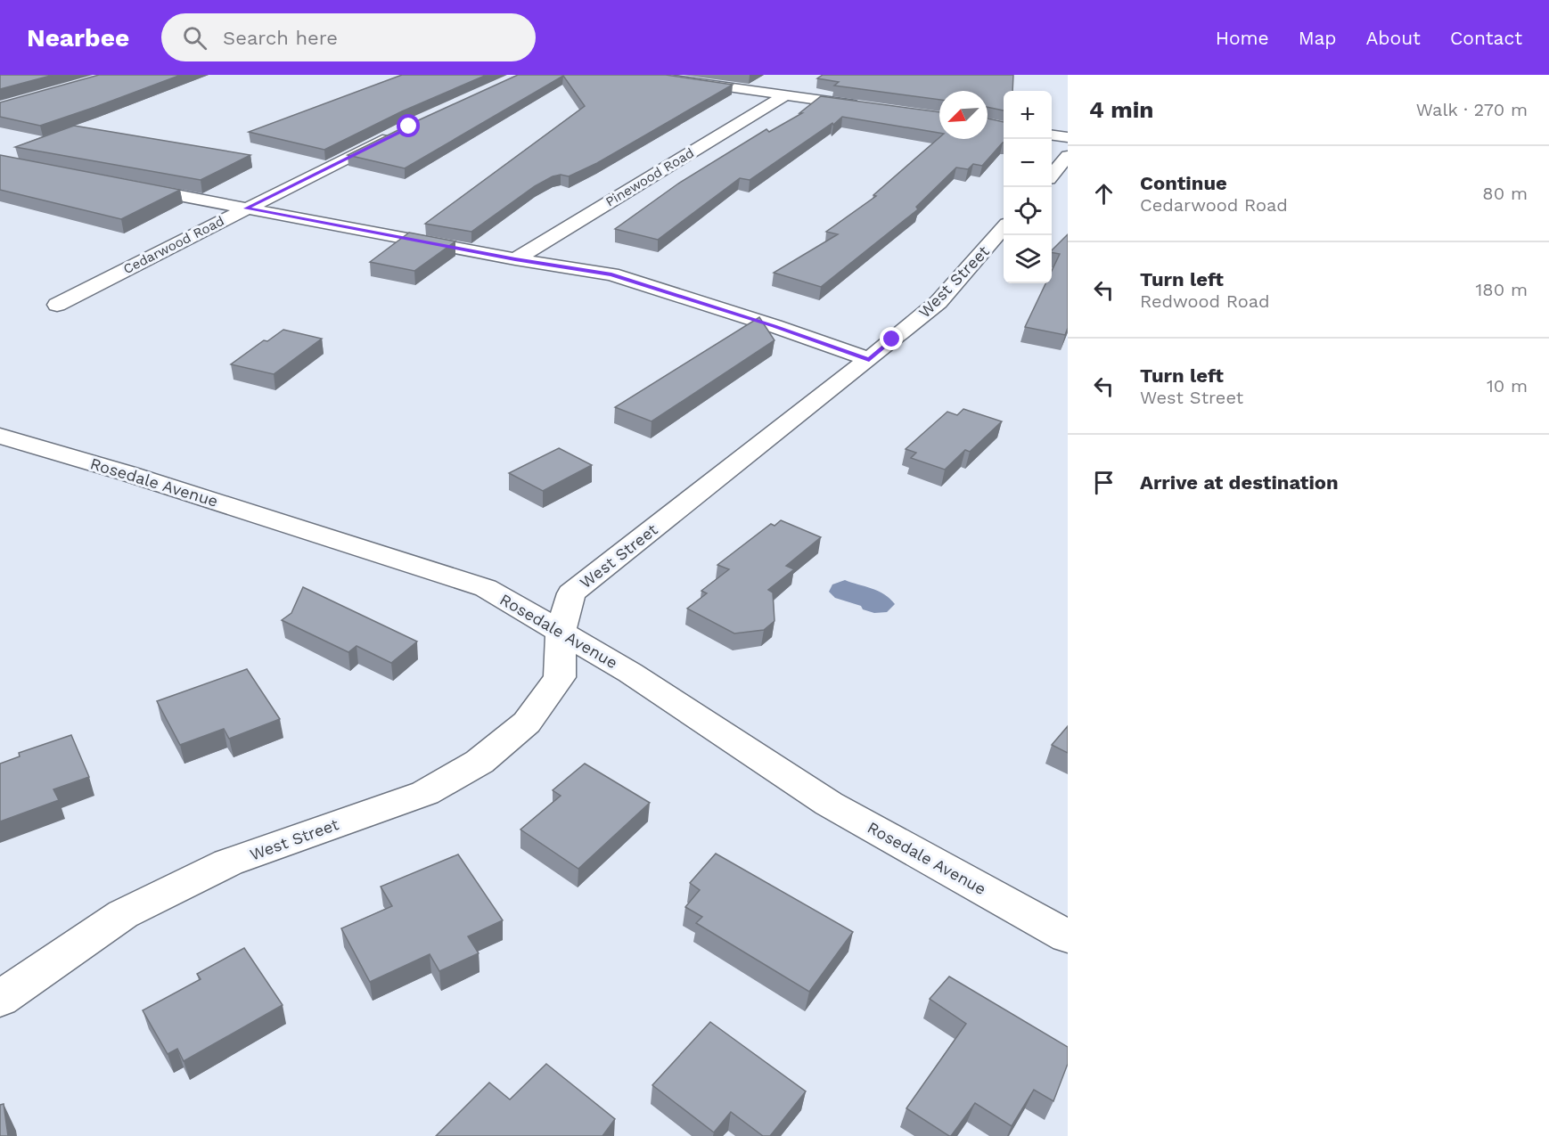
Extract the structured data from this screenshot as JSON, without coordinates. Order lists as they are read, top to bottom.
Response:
{
  "streets": {
    "street": [
      "Pinewood Road",
      "Cedarwood Road",
      "West Street",
      "Rosedale Avenue"
    ]
  },
  "crossings": [
    ["West Street", "Rosedale Avenue"]
  ],
  "north": "bottom left",
  "page": {
    "header": "Nearbee",
    "search": "Search here",
    "nav": [
      "Home",
      "Map",
      "About",
      "Contact"
    ],
    "heading": ["4 min", "Walk · 270 m"],
    "map_buttons": ["+", "−"],
    "list": [
      ["Continue", "Cedarwood Road", "80 m"],
      ["Turn left", "Redwood Road", "180 m"],
      ["Turn left", "West Street", "10 m"],
      "Arrive at destination"
    ]
  }
}
